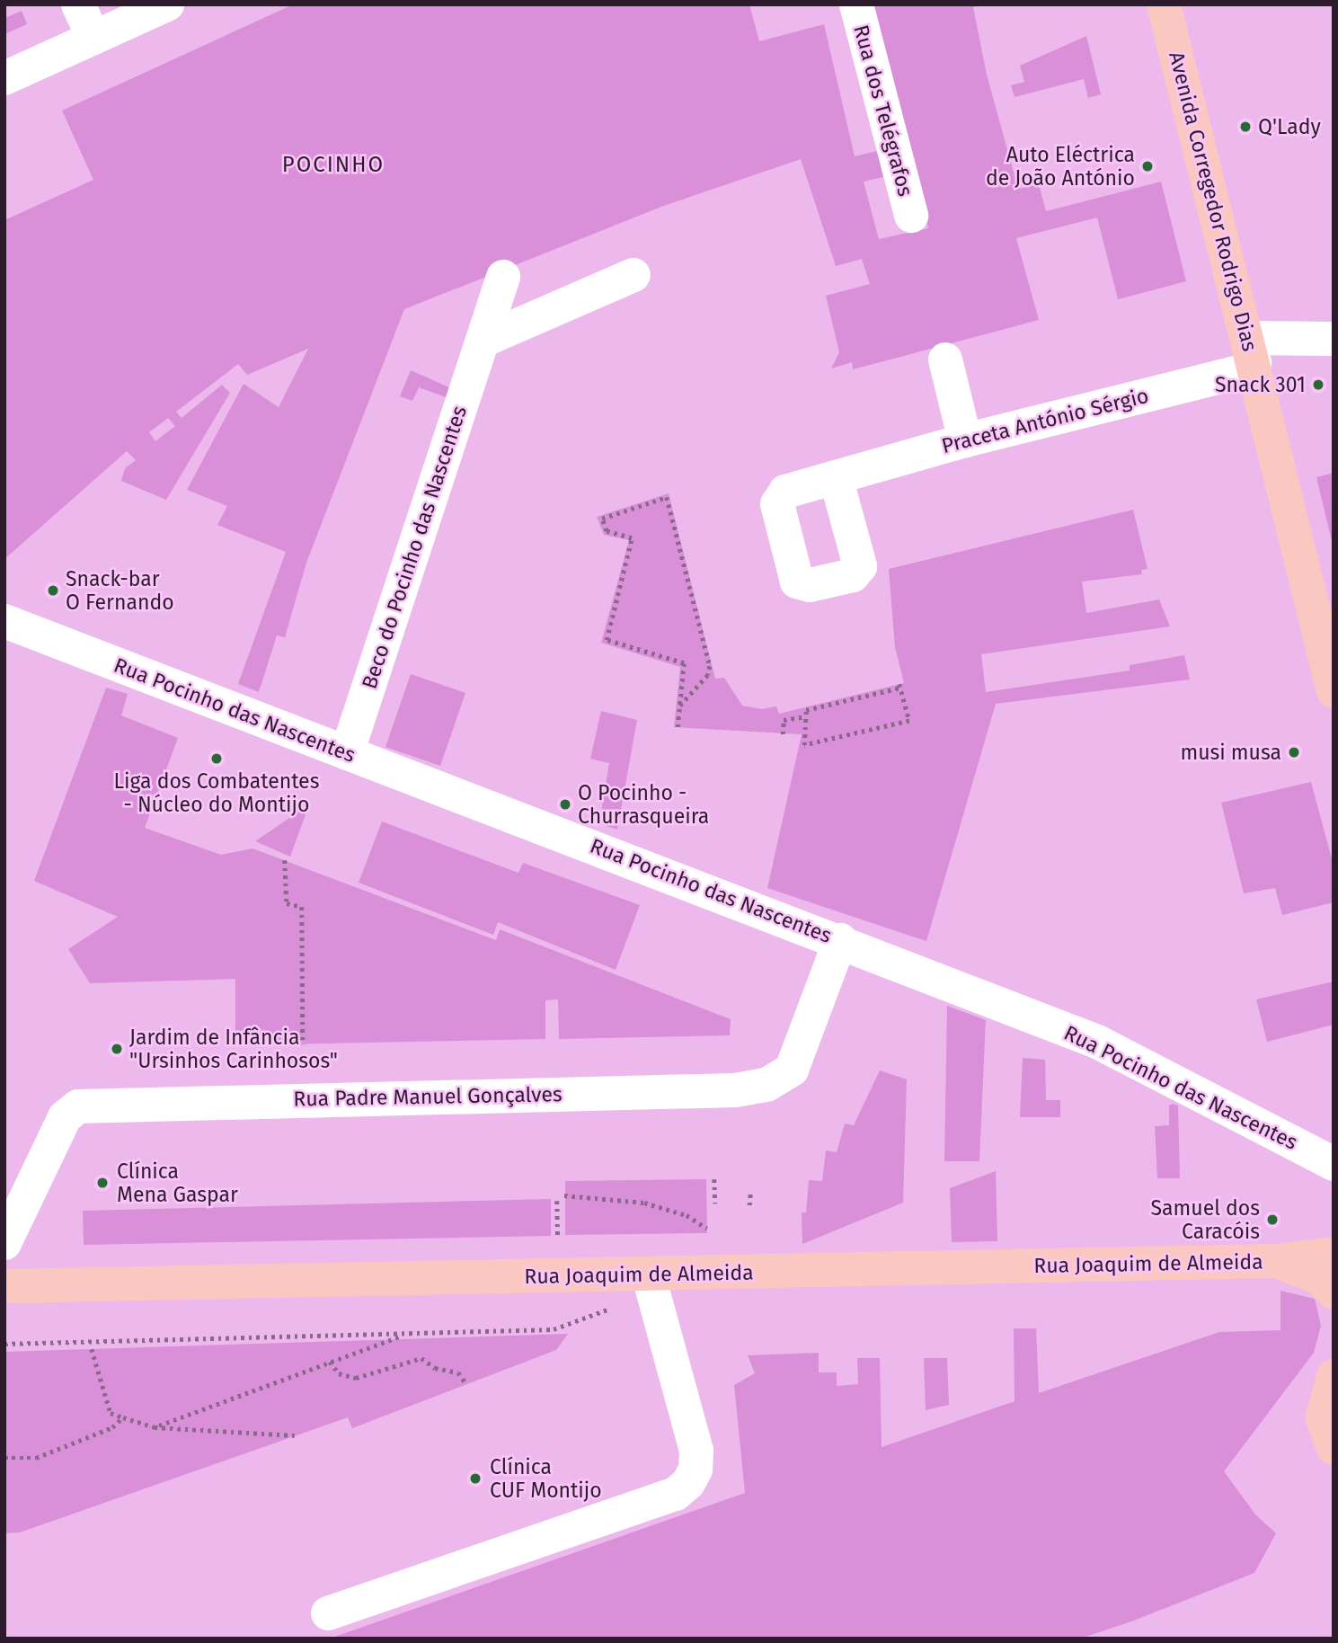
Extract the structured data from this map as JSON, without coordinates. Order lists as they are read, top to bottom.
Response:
{
  "streets": {
    "main road": ["Avenida Corregedor Rodrigo Dias", "Rua Joaquim de Almeida"],
    "street": [
      "Rua dos Telégrafos",
      "Praceta António Sérgio",
      "Beco do Pocinho das Nascentes",
      "Rua Pocinho das Nascentes",
      "Rua Padre Manuel Gonçalves"
    ]
  },
  "crossings": [
    ["Avenida Corregedor Rodrigo Dias", "Praceta António Sérgio"],
    ["Beco do Pocinho das Nascentes", "Rua Pocinho das Nascentes"],
    ["Rua Pocinho das Nascentes", "Rua Padre Manuel Gonçalves"]
  ],
  "districts": ["POCINHO"],
  "places": [
    "Q'Lady",
    "Auto Eléctrica de João António",
    "Snack 301",
    "Snack-bar O Fernando",
    "musi musa",
    "Liga dos Combatentes - Núcleo do Montijo",
    "O Pocinho - Churrasqueira",
    "Jardim de Infância \"Ursinhos Carinhosos\"",
    "Clínica Mena Gaspar",
    "Samuel dos Caracóis",
    "Clínica CUF Montijo"
  ]
}
